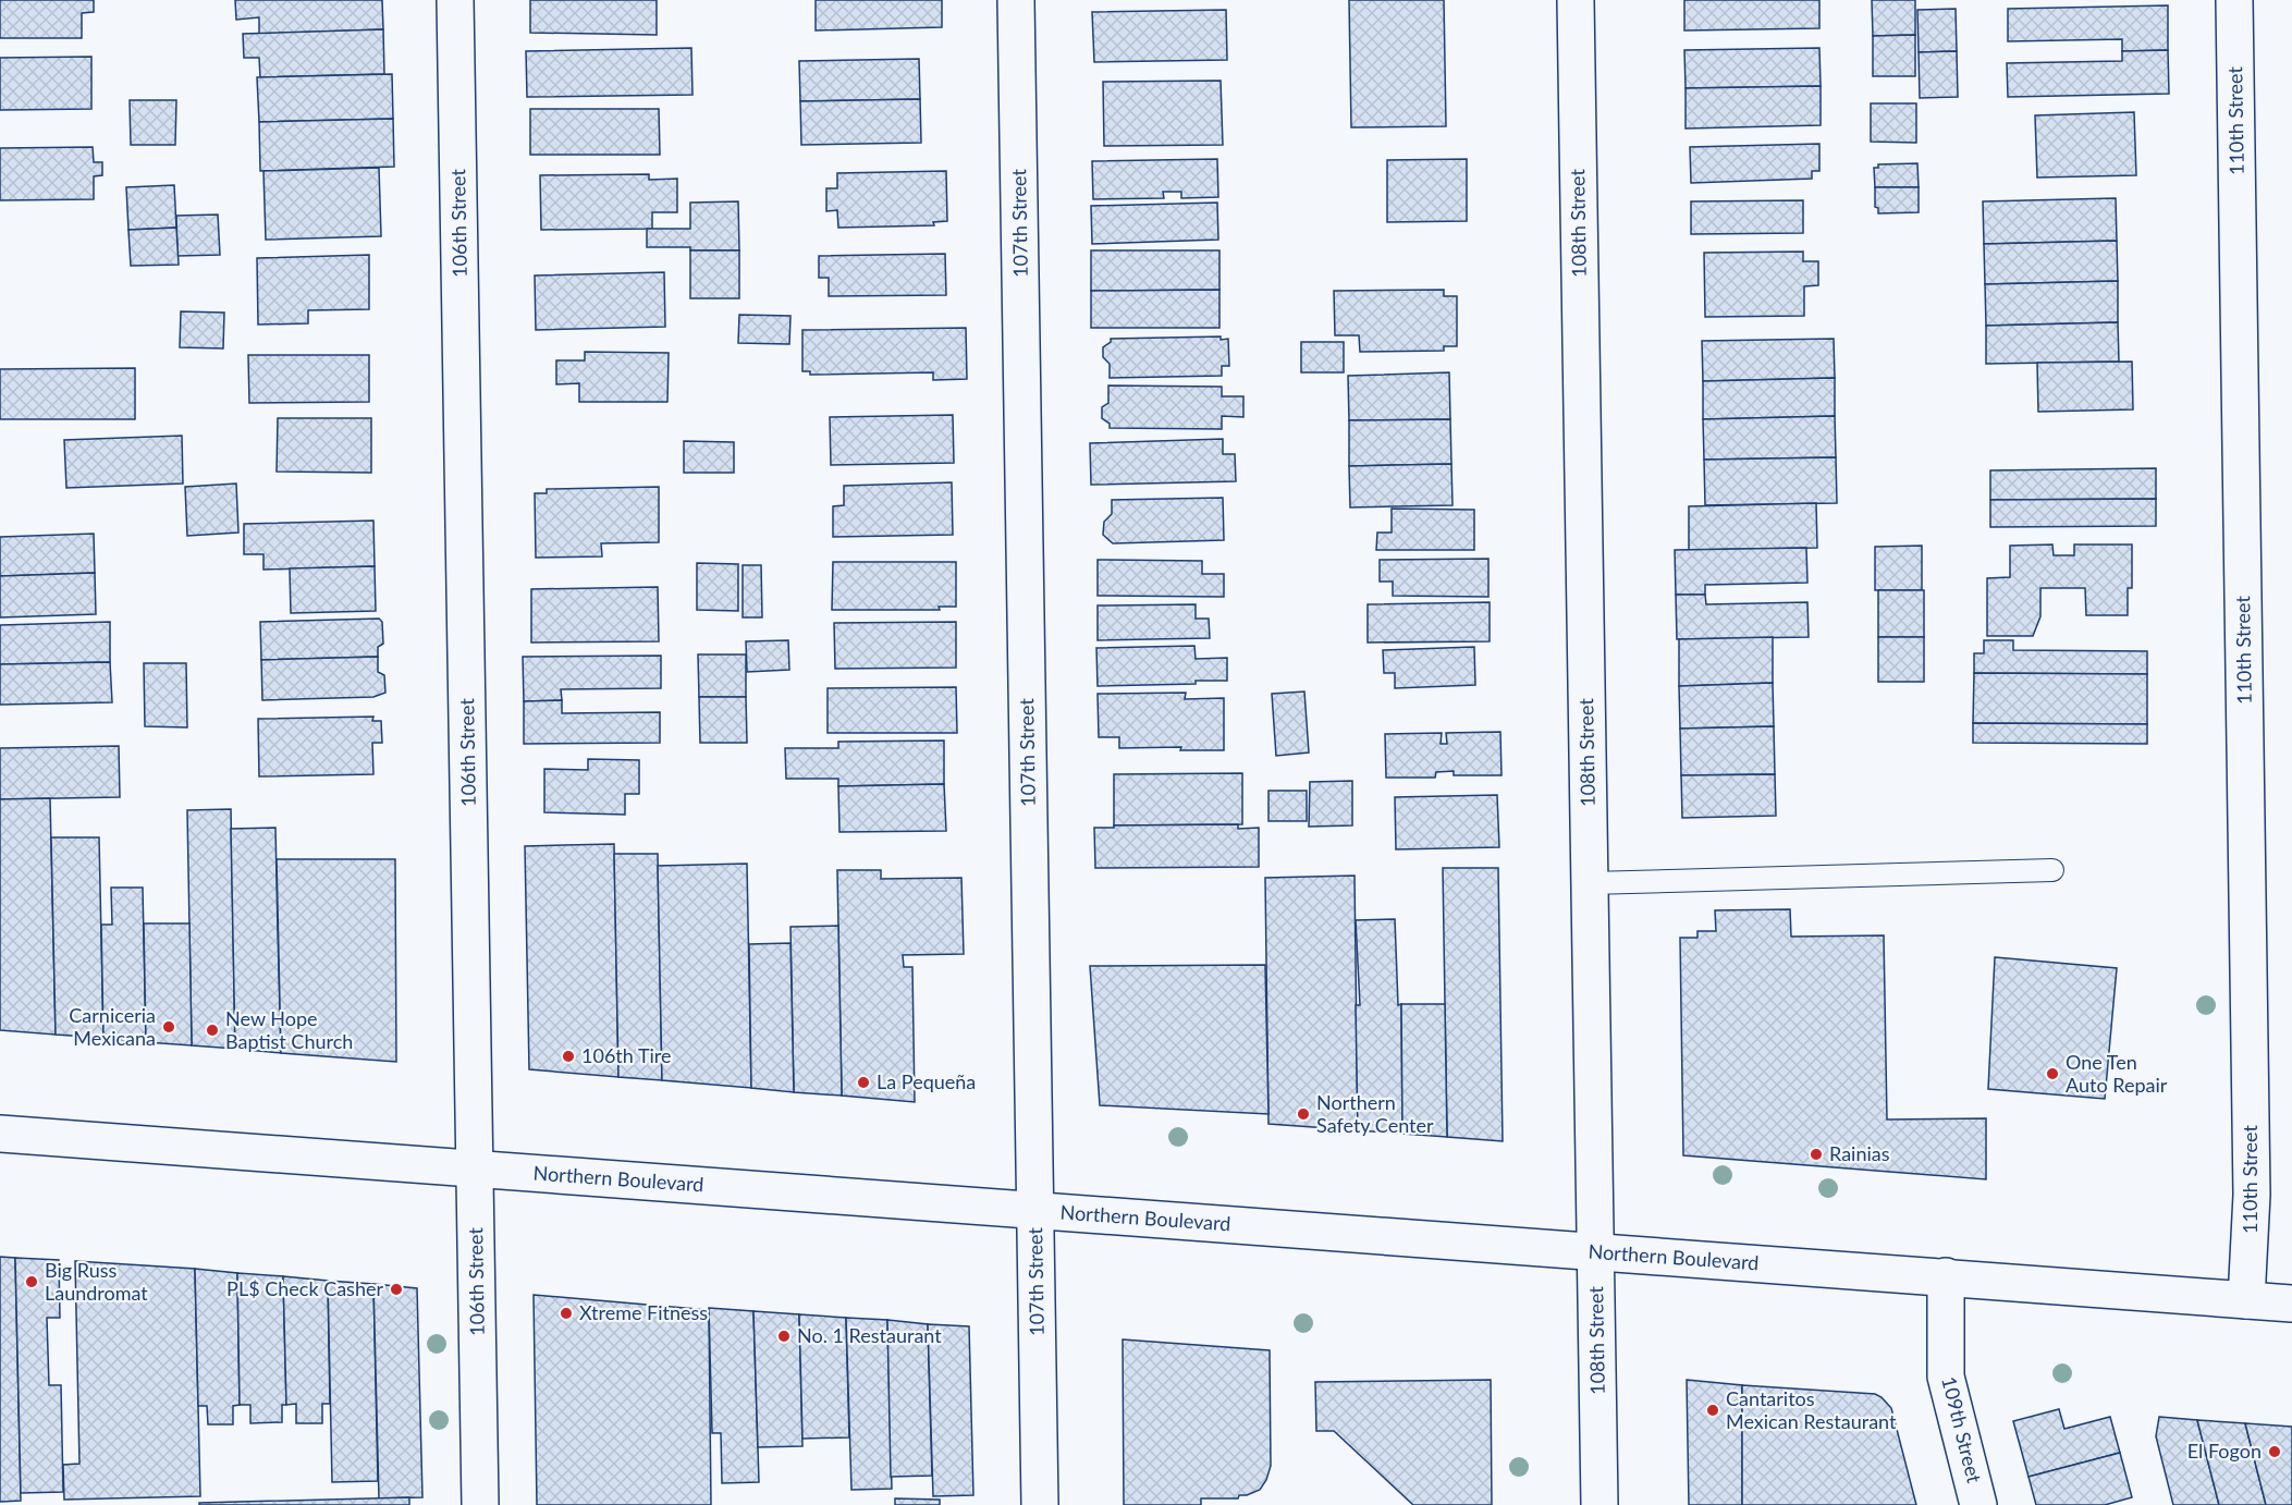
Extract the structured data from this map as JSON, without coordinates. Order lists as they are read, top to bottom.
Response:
{
  "streets": {
    "street": [
      "110th Street",
      "106th Street",
      "107th Street",
      "108th Street",
      "Northern Boulevard",
      "109th Street"
    ]
  },
  "crossings": [
    ["110th Street", "Northern Boulevard"],
    ["106th Street", "Northern Boulevard"],
    ["107th Street", "Northern Boulevard"],
    ["108th Street", "Northern Boulevard"],
    ["Northern Boulevard", "109th Street"]
  ],
  "places": [
    "Carniceria Mexicana",
    "New Hope Baptist Church",
    "106th Tire",
    "One Ten Auto Repair",
    "La Pequeña",
    "Northern Safety Center",
    "Rainias",
    "Big Russ Laundromat",
    "PL$ Check Casher",
    "Xtreme Fitness",
    "No. 1 Restaurant",
    "Cantaritos Mexican Restaurant",
    "El Fogon"
  ]
}
